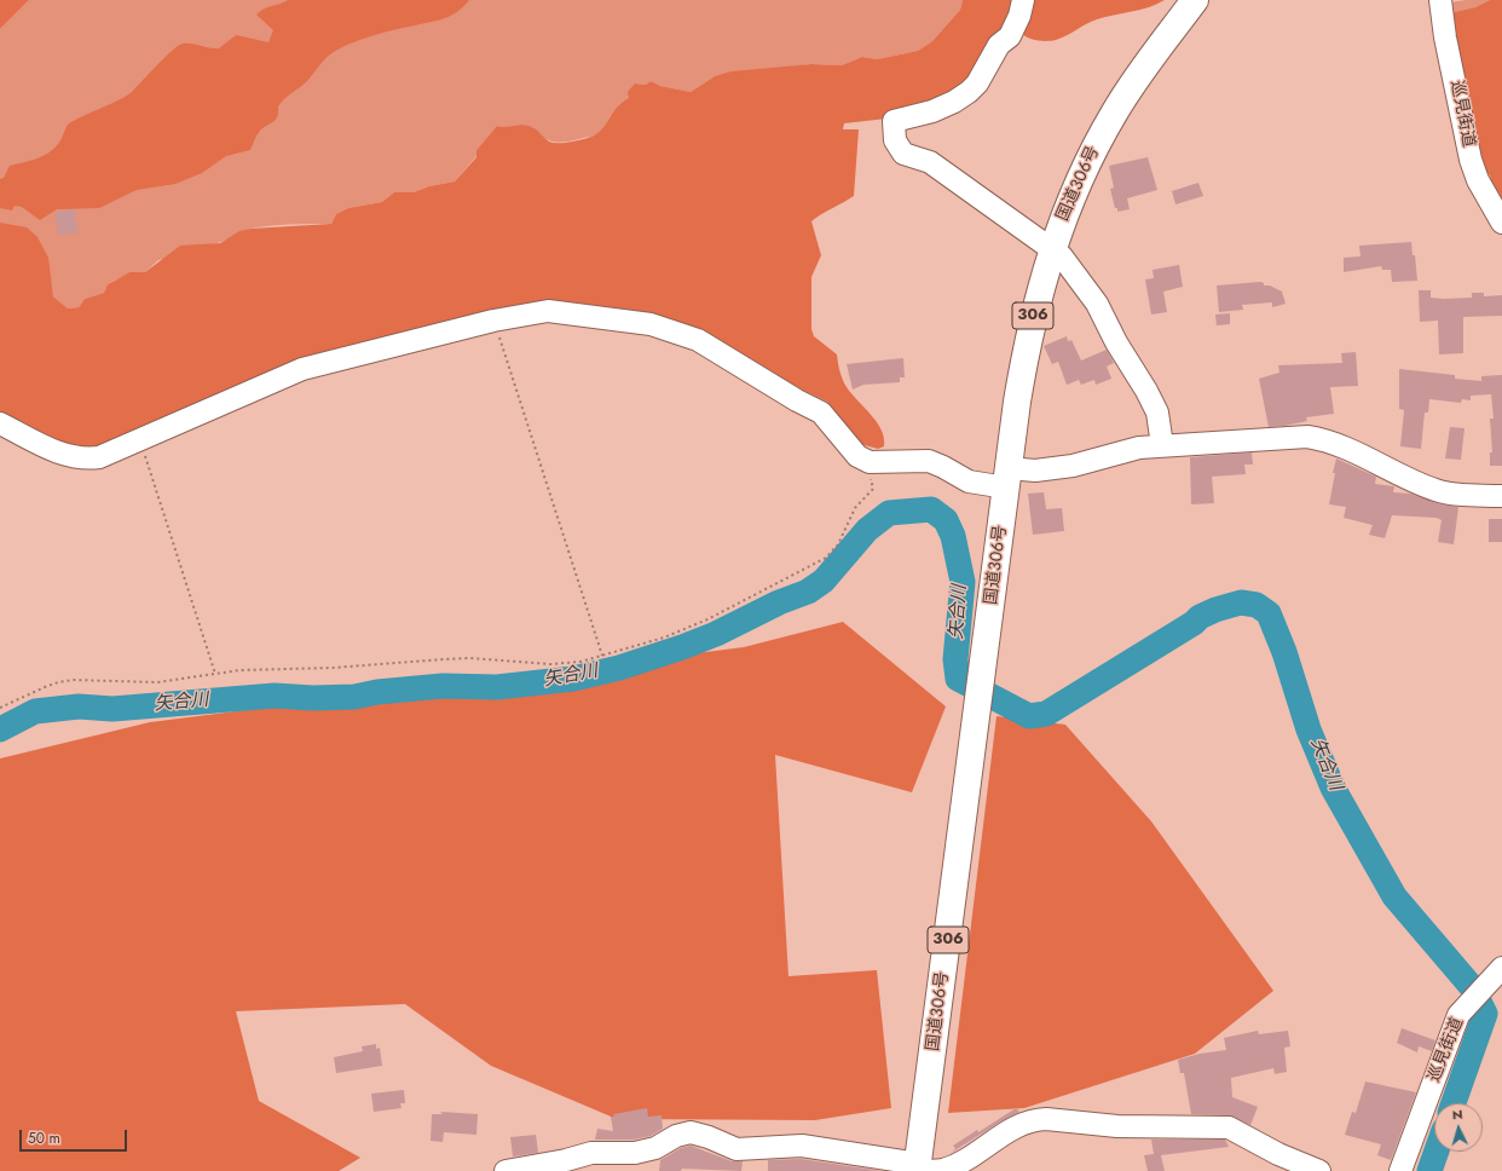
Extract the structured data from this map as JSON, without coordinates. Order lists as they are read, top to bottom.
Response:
{
  "streets": {
    "highway": ["国道306号", "306"],
    "street": ["巡見街道"]
  },
  "water": ["矢合川"],
  "scale_bar": "50 m",
  "north": "top"
}
